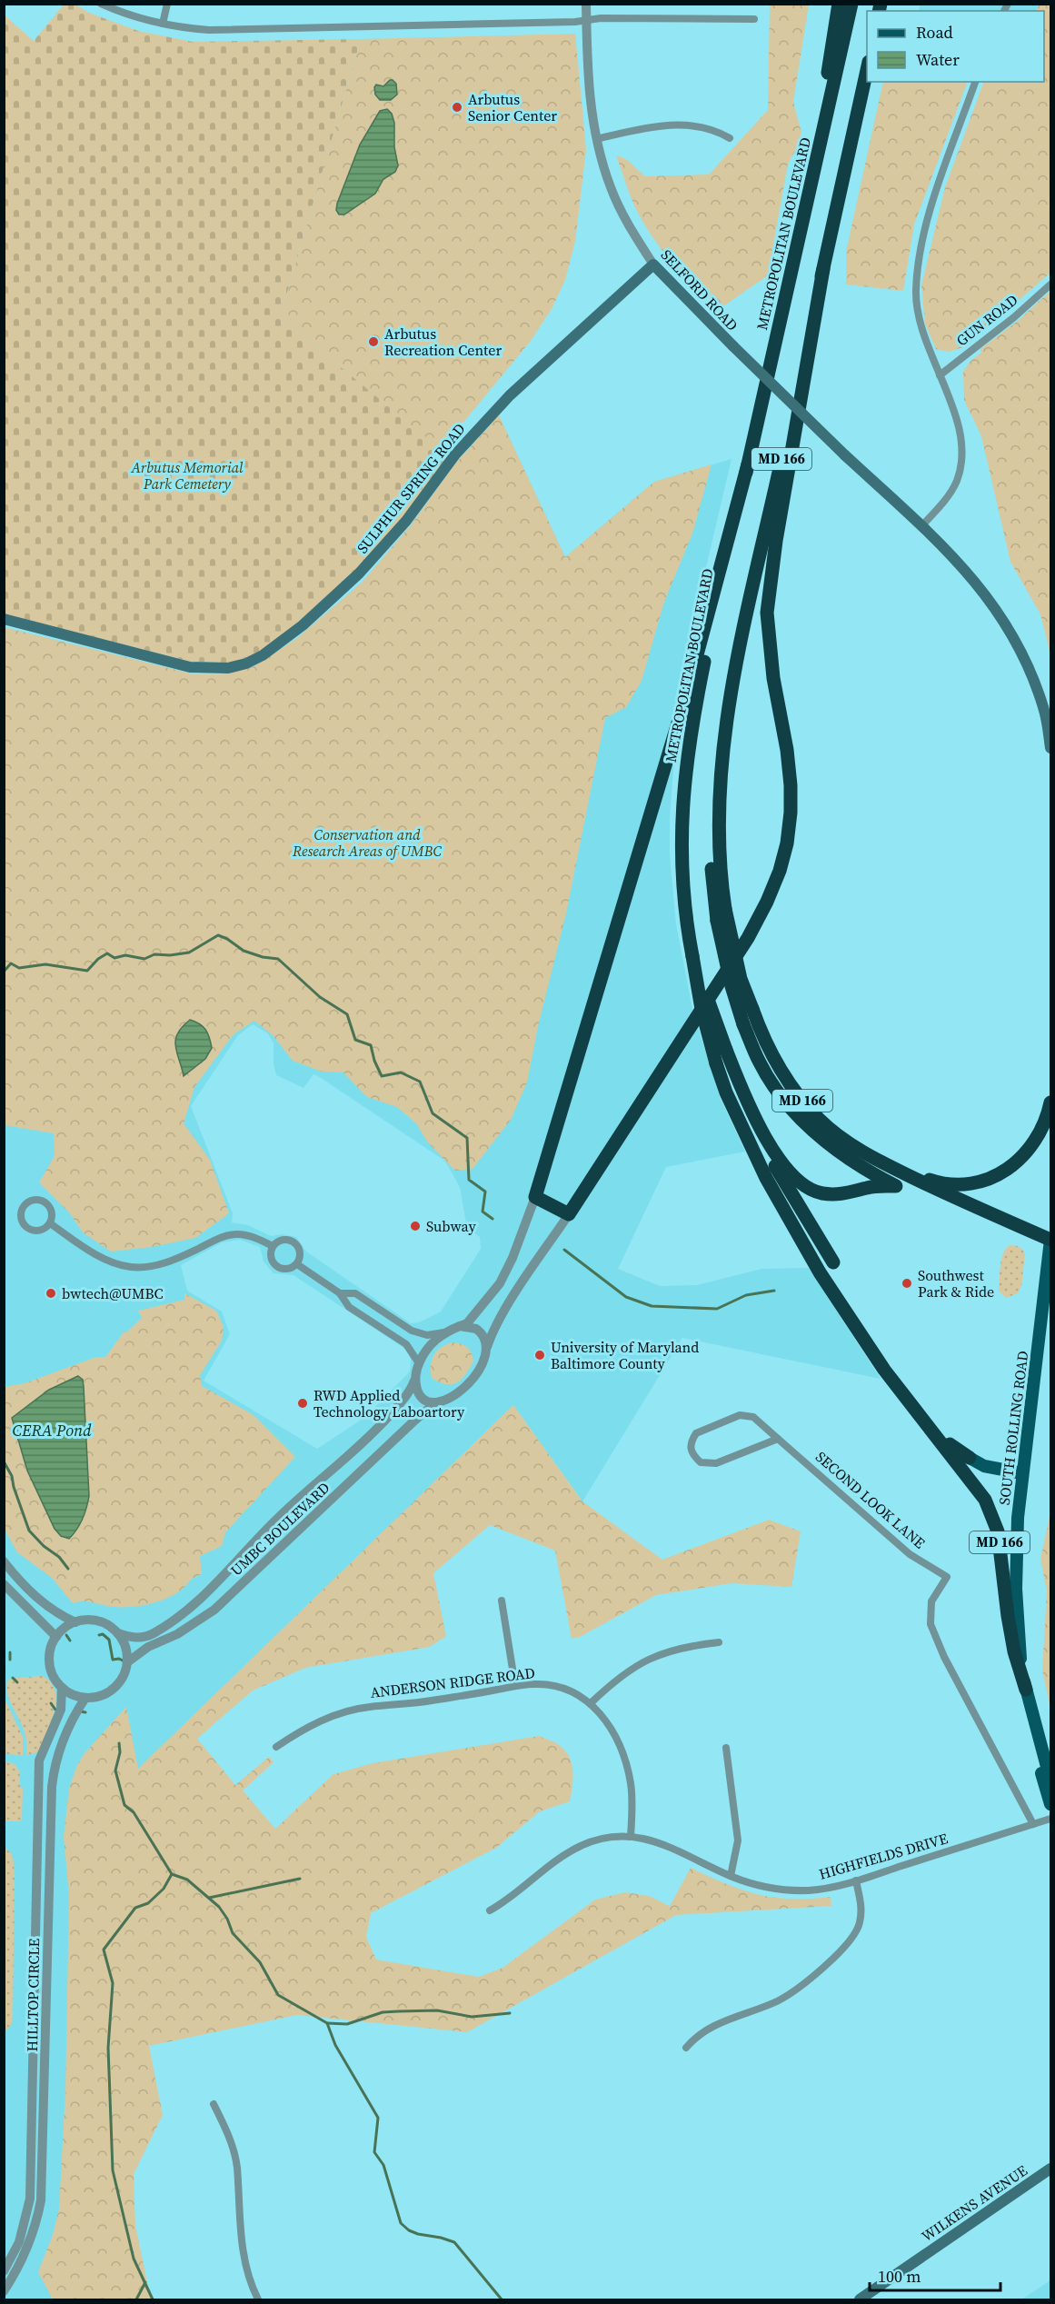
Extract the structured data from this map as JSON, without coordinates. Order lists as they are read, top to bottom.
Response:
{
  "streets": {
    "highway": ["METROPOLITAN BOULEVARD", "MD 166"],
    "main road": [
      "SELFORD ROAD",
      "SULPHUR SPRING ROAD",
      "SOUTH ROLLING ROAD",
      "WILKENS AVENUE"
    ],
    "street": [
      "GUN ROAD",
      "SECOND LOOK LANE",
      "UMBC BOULEVARD",
      "ANDERSON RIDGE ROAD",
      "HIGHFIELDS DRIVE",
      "HILLTOP CIRCLE"
    ]
  },
  "crossings": [
    ["METROPOLITAN BOULEVARD", "MD 166"],
    ["SELFORD ROAD", "SULPHUR SPRING ROAD"],
    ["MD 166", "SOUTH ROLLING ROAD"],
    ["SECOND LOOK LANE", "HIGHFIELDS DRIVE"],
    ["UMBC BOULEVARD", "HILLTOP CIRCLE"],
    ["ANDERSON RIDGE ROAD", "HIGHFIELDS DRIVE"]
  ],
  "water": ["CERA Pond"],
  "parks": ["Arbutus Memorial Park Cemetery", "Conservation and Research Areas of UMBC"],
  "places": [
    "Arbutus Senior Center",
    "Arbutus Recreation Center",
    "Subway",
    "Southwest Park & Ride",
    "bwtech@UMBC",
    "University of Maryland Baltimore County",
    "RWD Applied Technology Laboartory"
  ],
  "legend": ["Road", "Water"],
  "scale_bar": "100 m"
}
